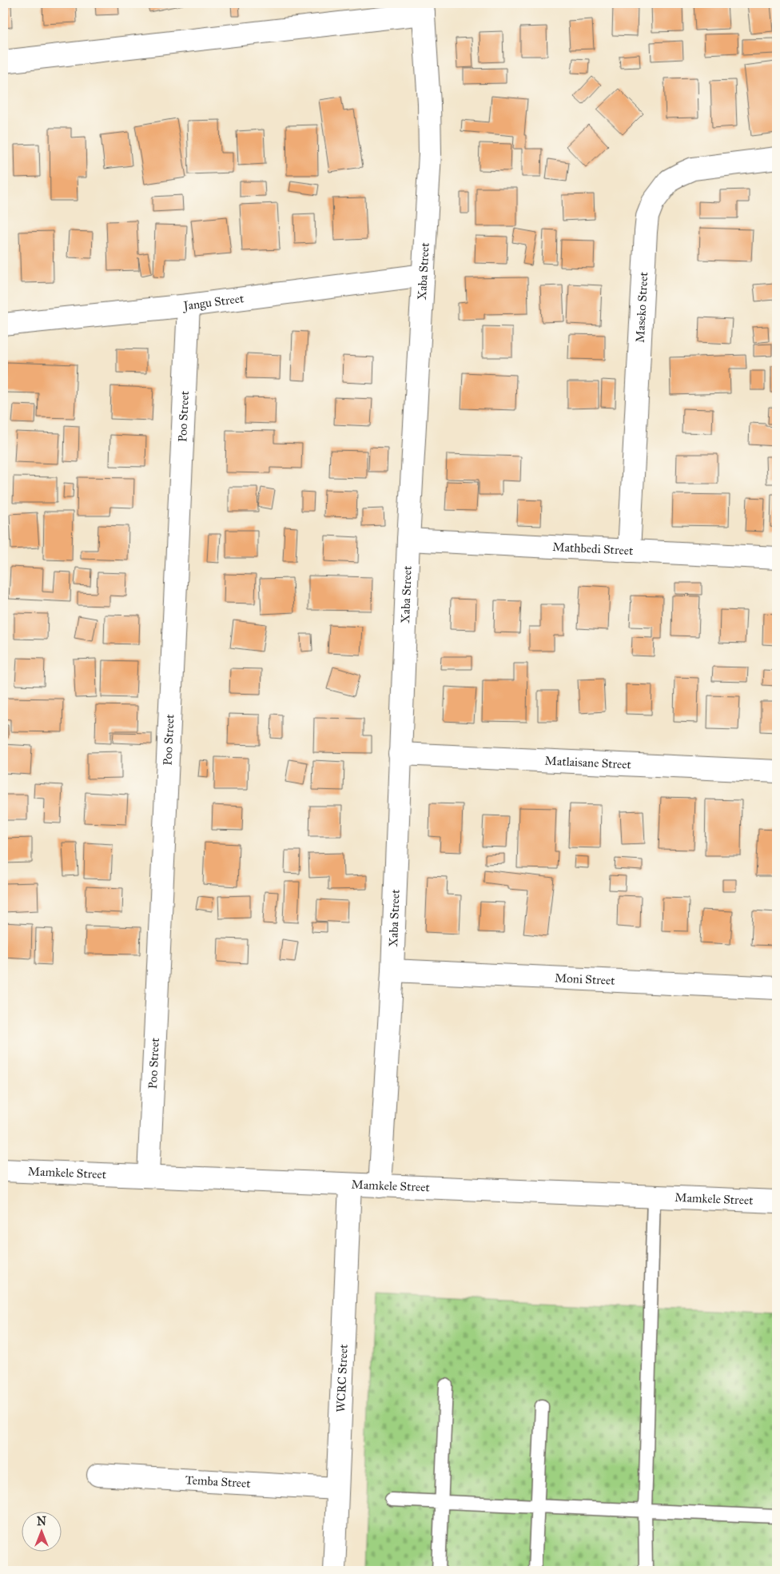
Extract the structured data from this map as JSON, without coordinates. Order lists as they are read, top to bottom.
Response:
{
  "streets": {
    "street": [
      "Xaba Street",
      "Jangu Street",
      "Maseko Street",
      "Poo Street",
      "Mathbedi Street",
      "Matlaisane Street",
      "Moni Street",
      "Mamkele Street",
      "WCRC Street",
      "Temba Street"
    ]
  },
  "crossings": [
    ["Xaba Street", "Jangu Street"],
    ["Xaba Street", "Mathbedi Street"],
    ["Xaba Street", "Matlaisane Street"],
    ["Xaba Street", "Moni Street"],
    ["Xaba Street", "Mamkele Street"],
    ["Jangu Street", "Poo Street"],
    ["Maseko Street", "Mathbedi Street"],
    ["Poo Street", "Mamkele Street"],
    ["Mamkele Street", "WCRC Street"],
    ["WCRC Street", "Temba Street"]
  ],
  "north": "top"
}
